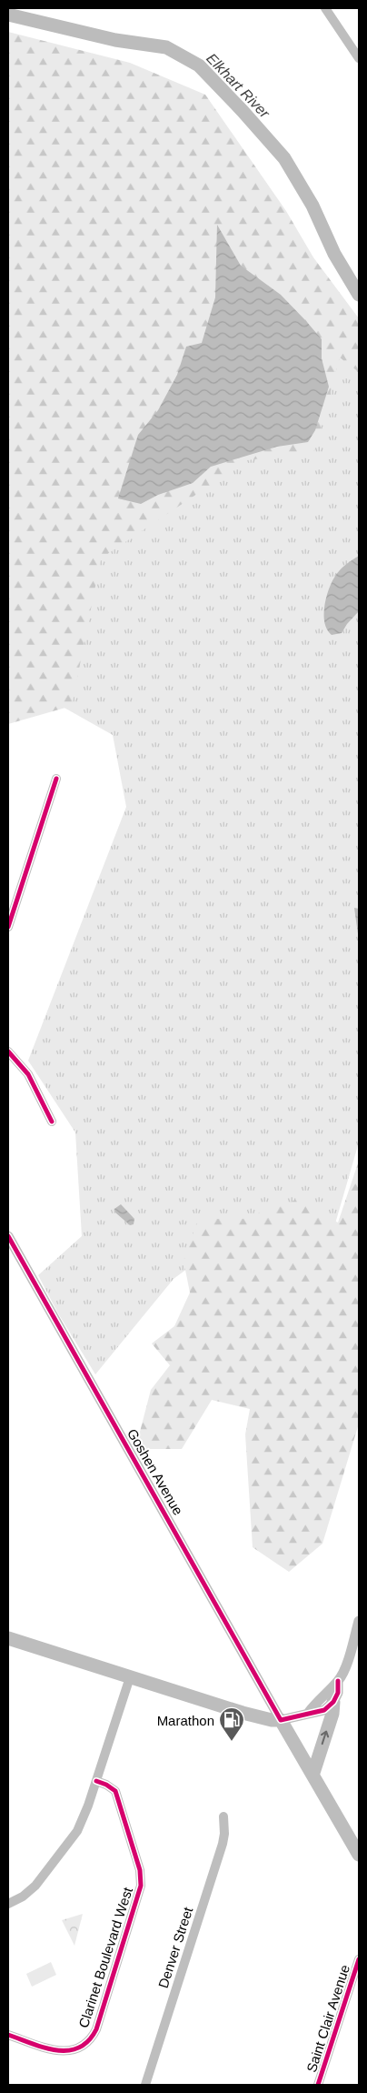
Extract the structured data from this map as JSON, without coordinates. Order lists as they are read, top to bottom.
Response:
{
  "streets": {
    "main road": ["Goshen Avenue"],
    "street": ["Denver Street", "Clarinet Boulevard West", "Saint Clair Avenue"]
  },
  "water": ["Elkhart River"],
  "places": {
    "fuel station": ["Marathon"]
  }
}
